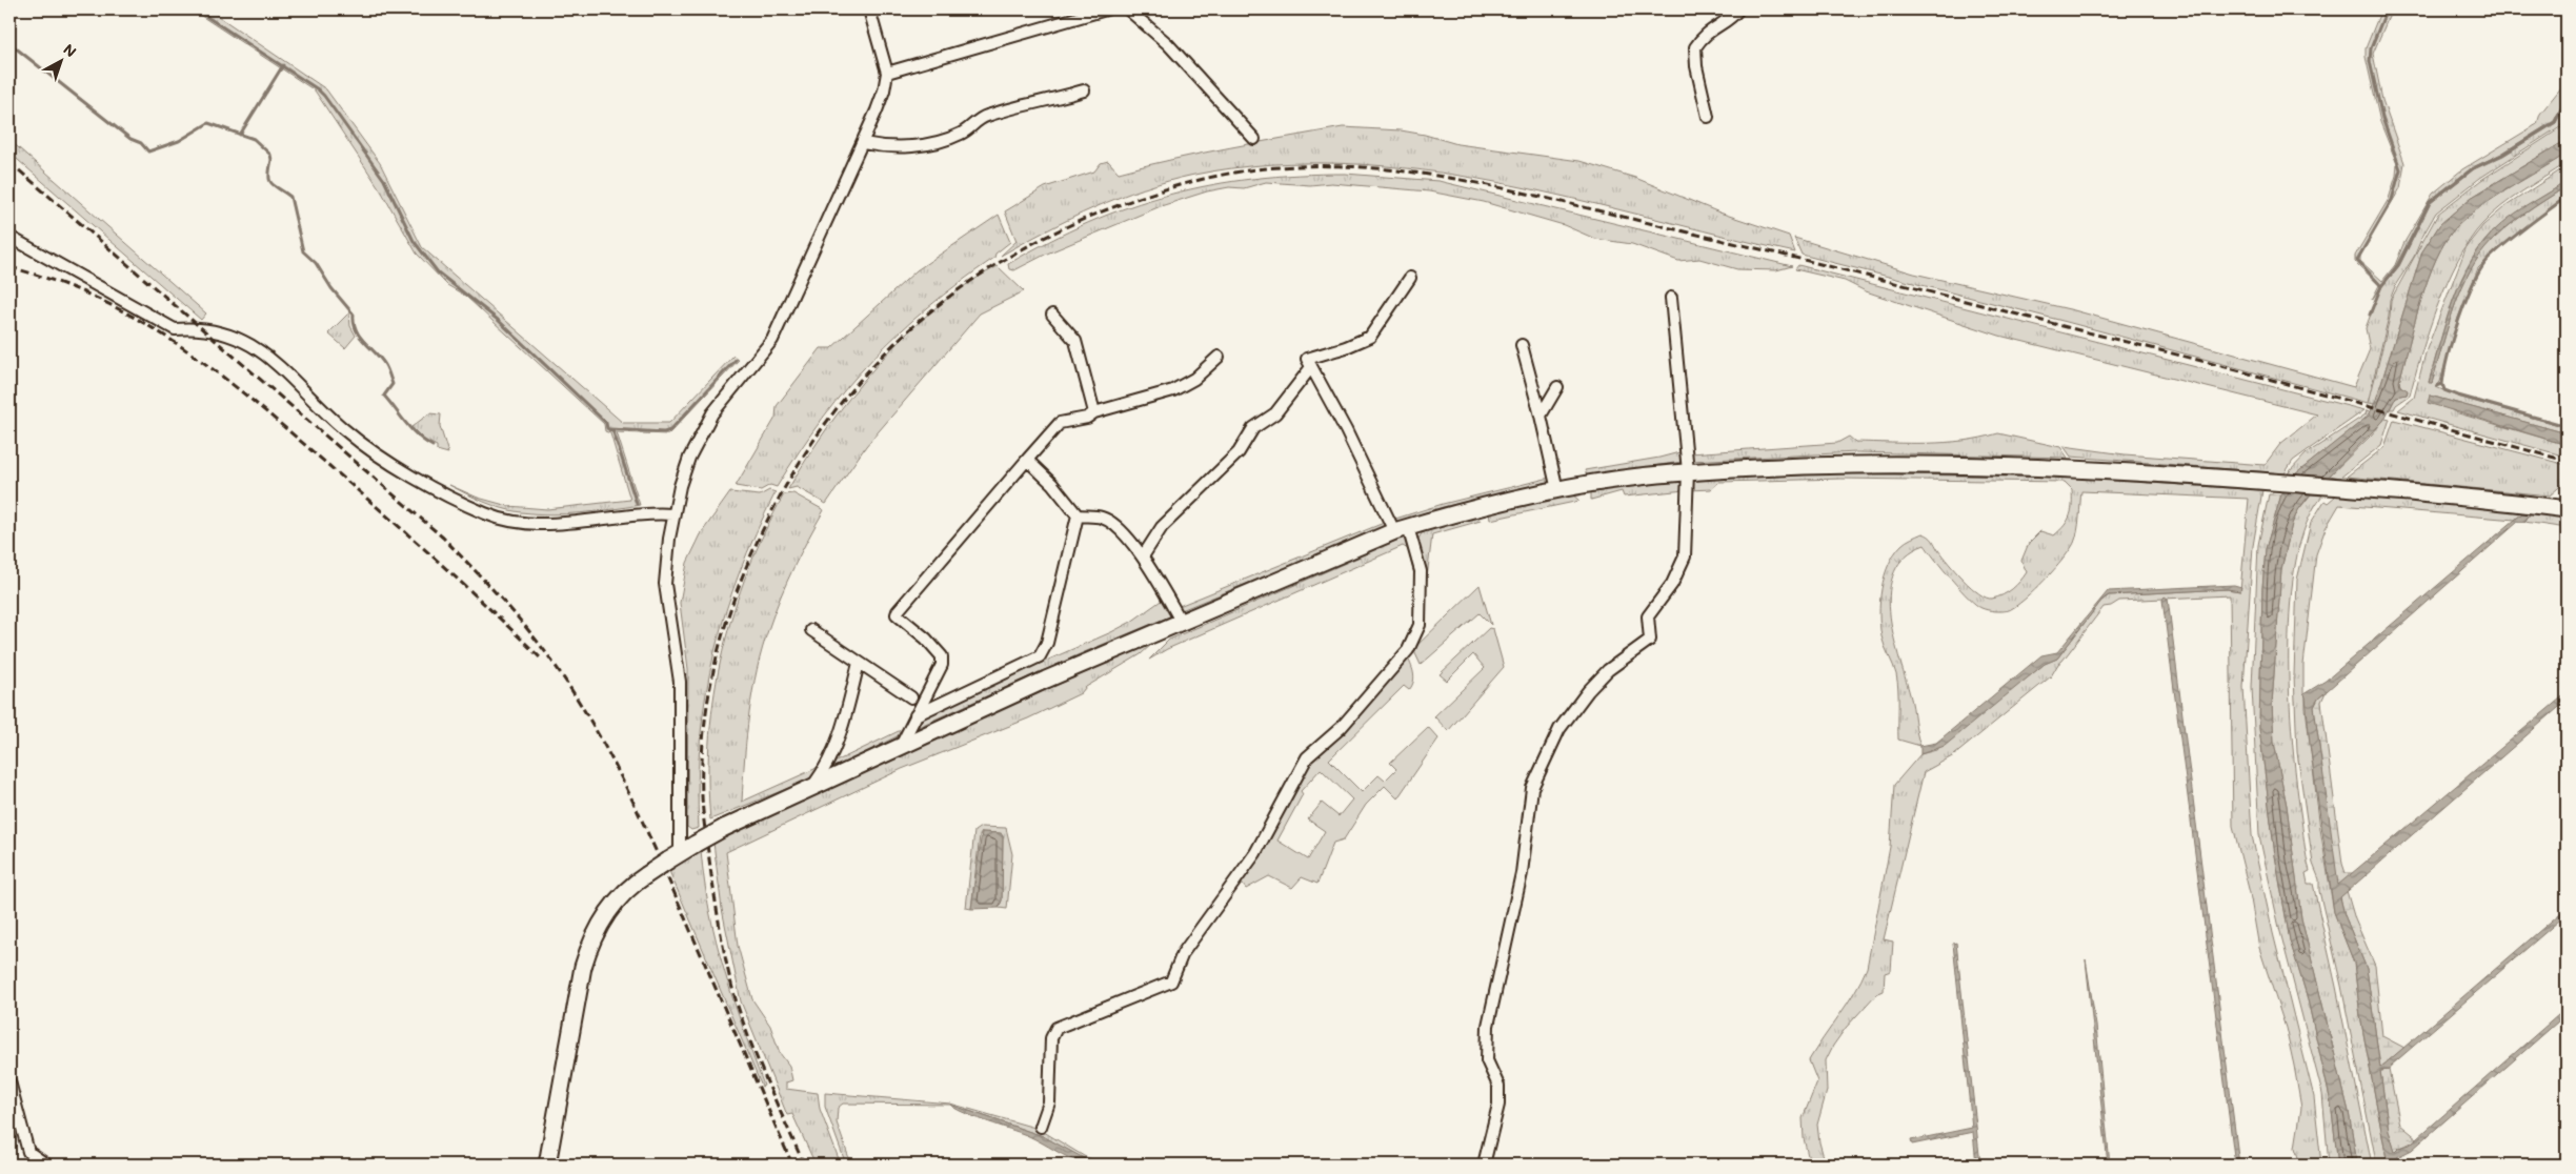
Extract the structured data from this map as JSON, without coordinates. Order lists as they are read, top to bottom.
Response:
{
  "north": "top right"
}
